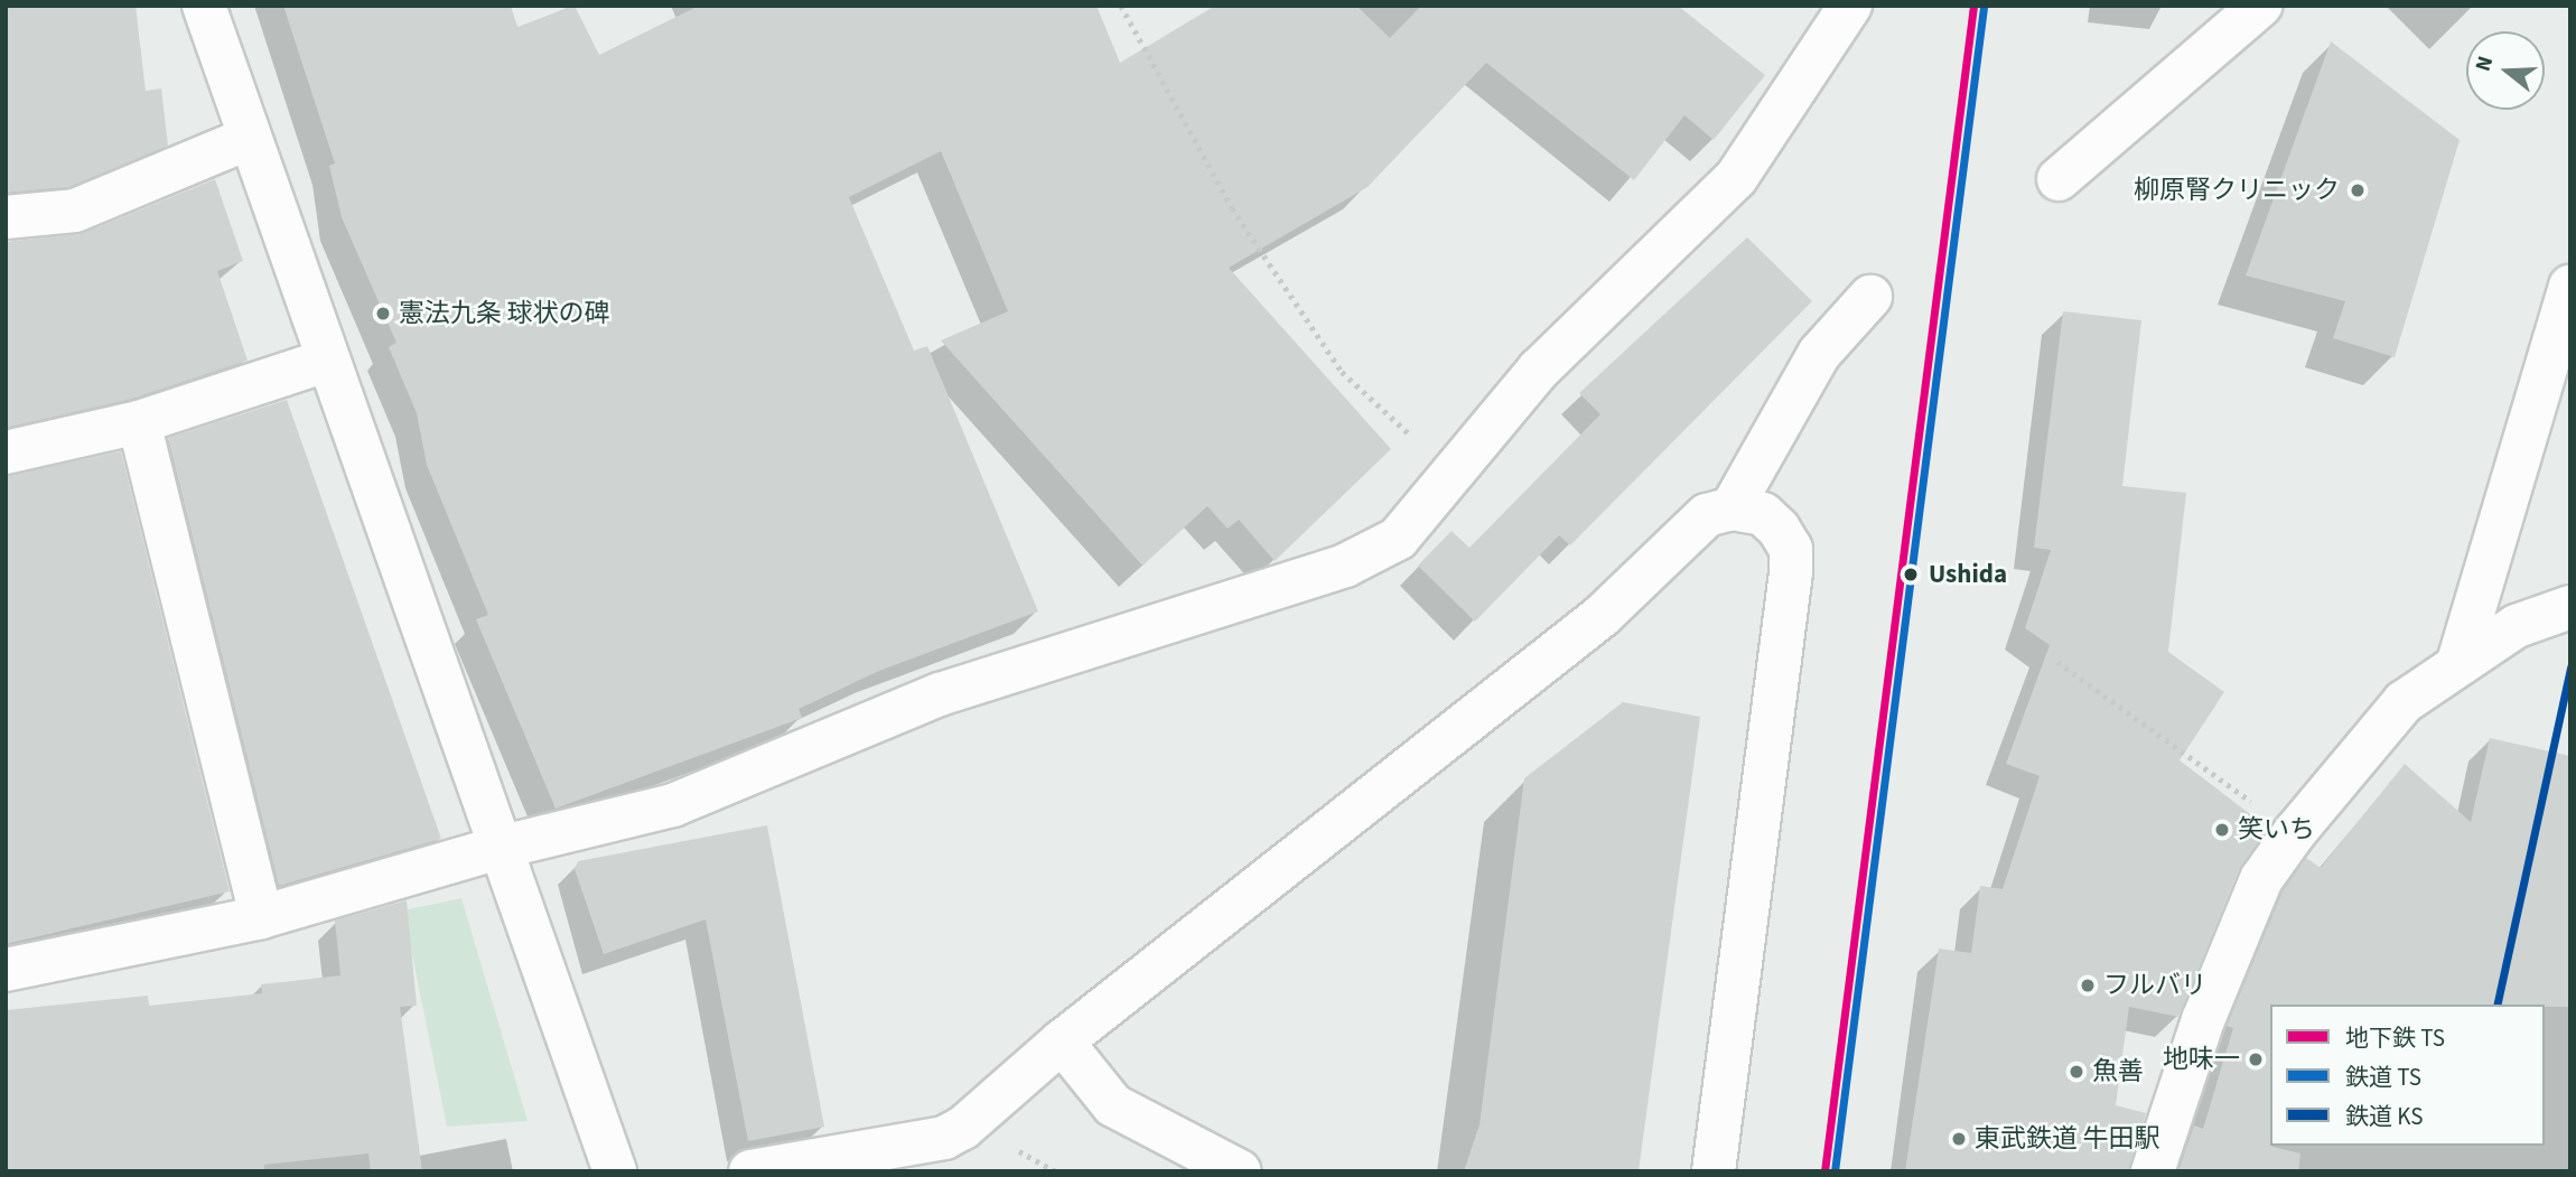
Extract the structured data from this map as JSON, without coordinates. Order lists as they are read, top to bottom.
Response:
{
  "places": [
    "柳原腎クリニック",
    "憲法九条 球状の碑",
    "Ushida",
    "笑いち",
    "フルバリ",
    "地味一",
    "魚善",
    "東武鉄道 牛田駅"
  ],
  "lines": ["metro line TS", "rail line TS", "rail line KS"],
  "legend": ["地下鉄 TS", "鉄道 TS", "鉄道 KS"],
  "north": "left"
}
